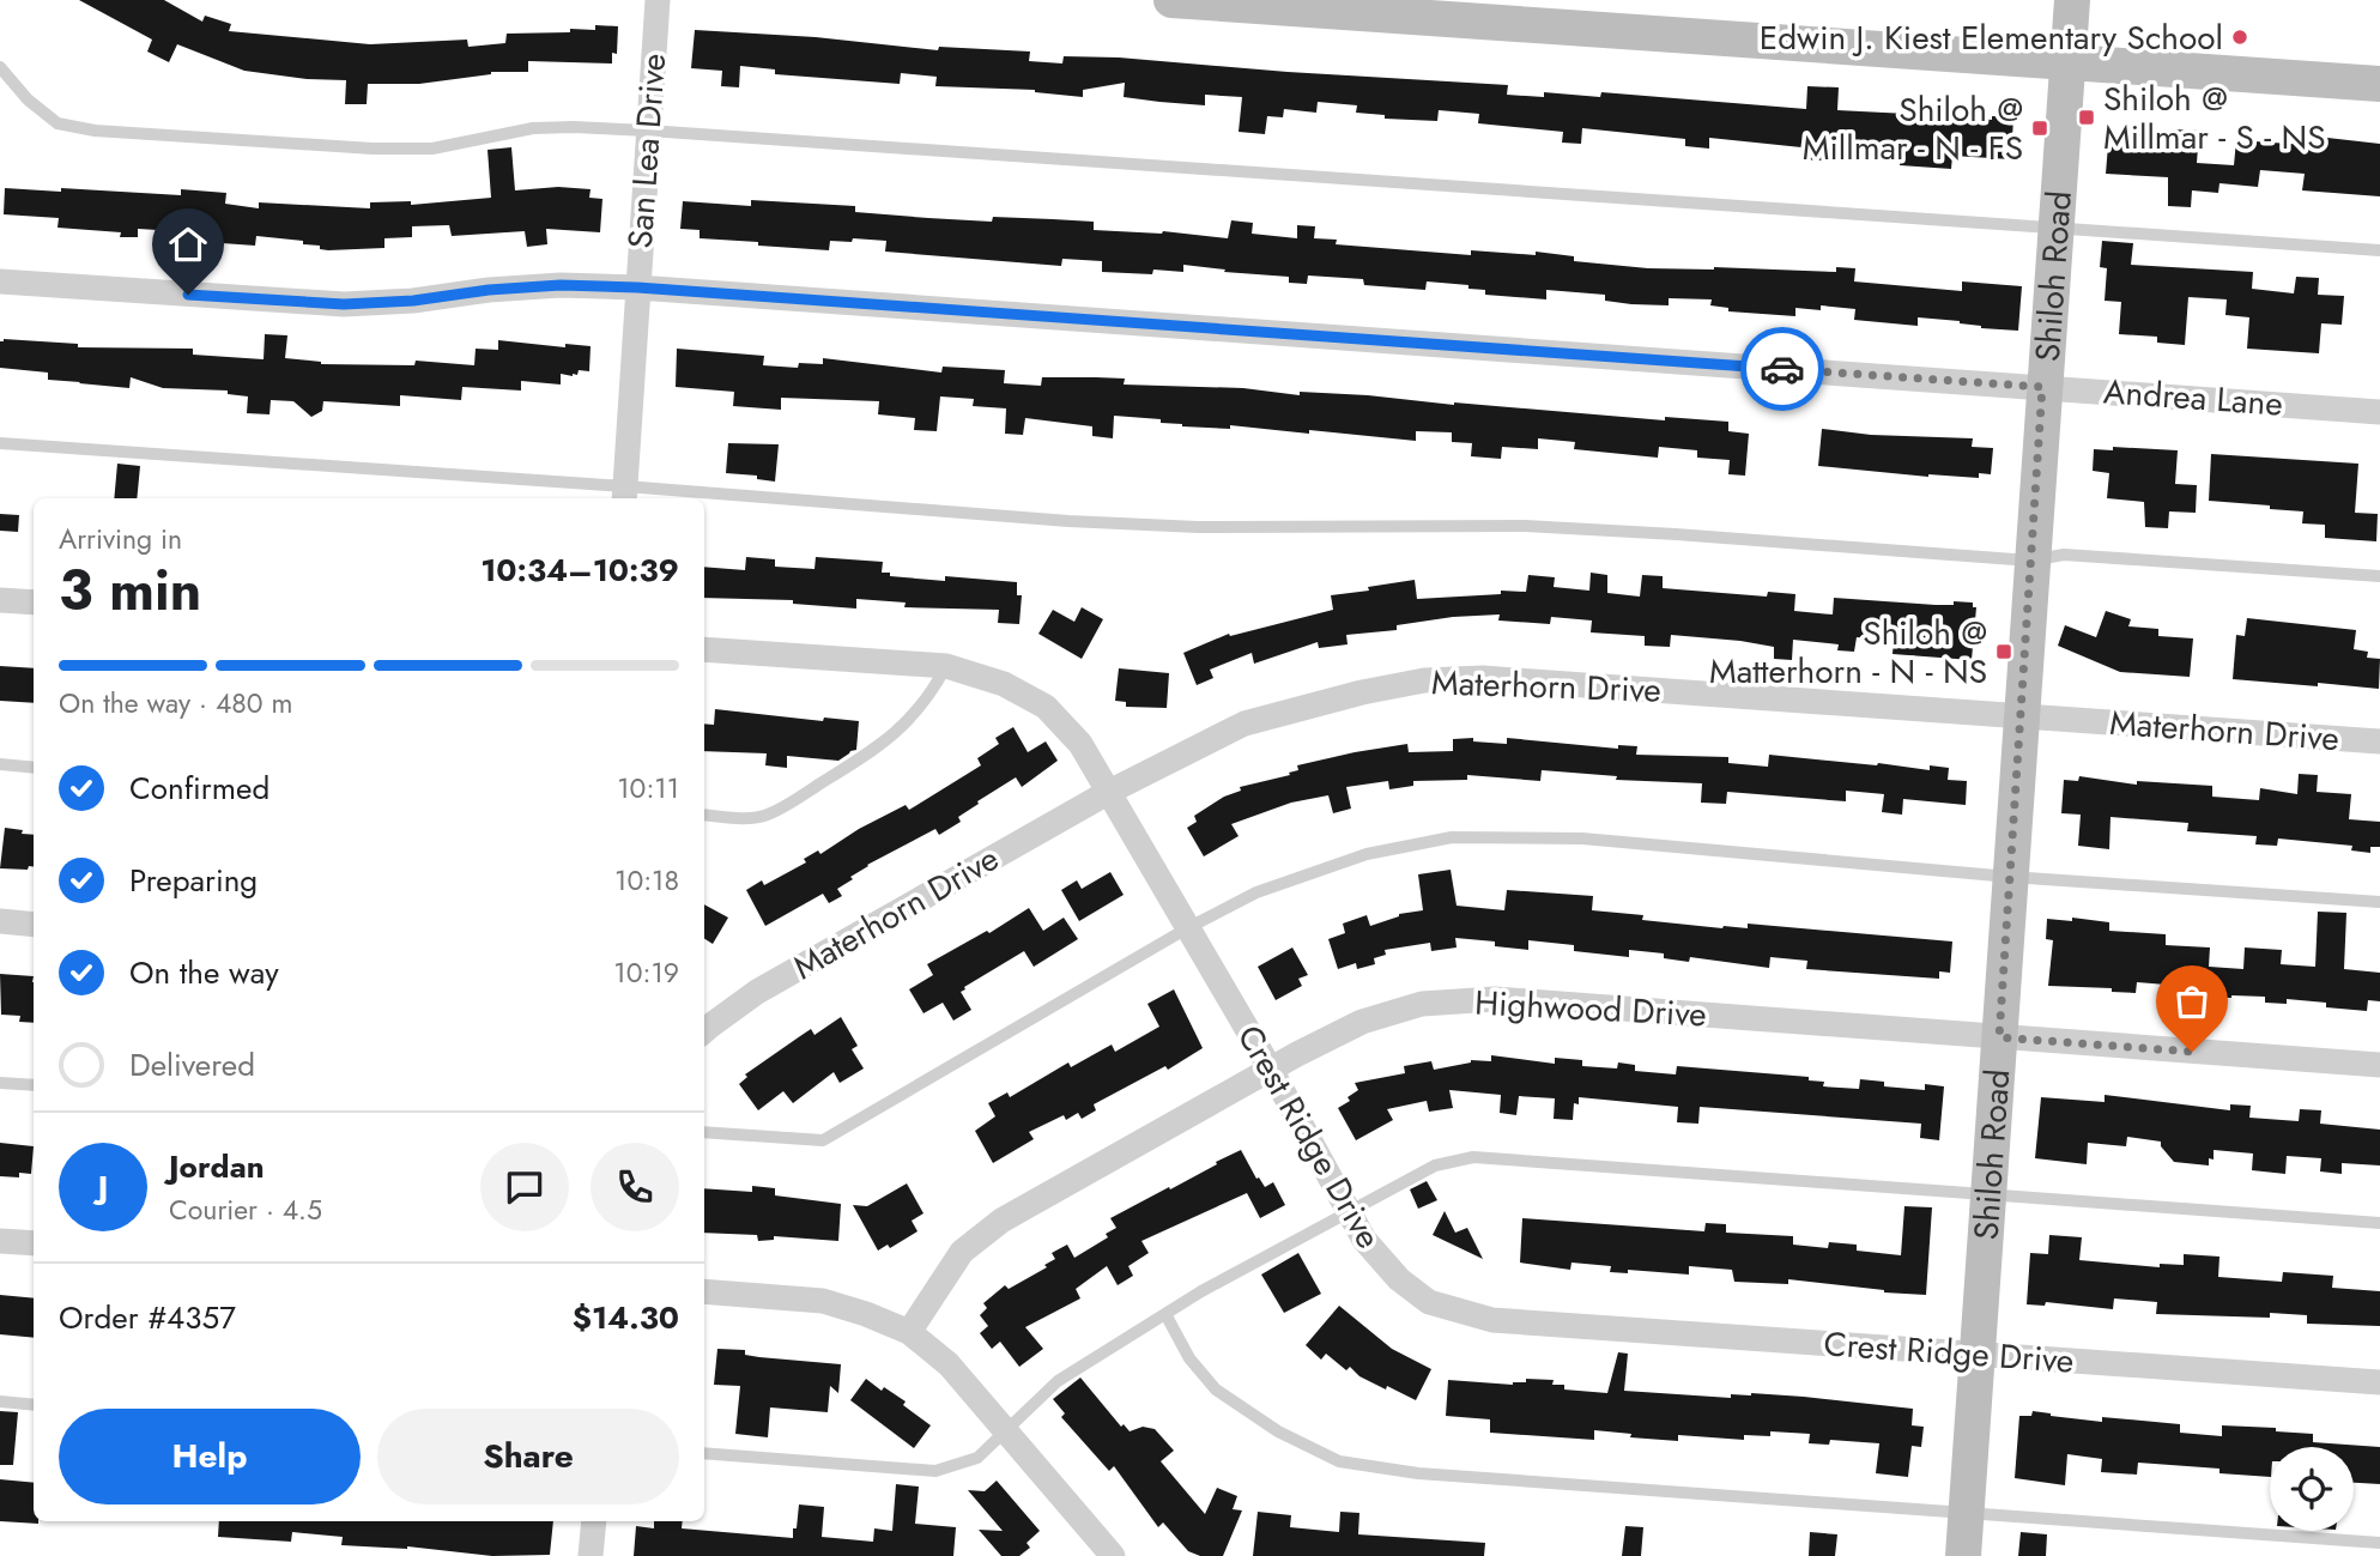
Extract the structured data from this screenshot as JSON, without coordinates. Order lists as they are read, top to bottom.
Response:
{
  "streets": {
    "street": [
      "San Lea Drive",
      "Shiloh Road",
      "Andrea Lane",
      "Materhorn Drive",
      "Highwood Drive",
      "Crest Ridge Drive"
    ]
  },
  "crossings": [
    ["San Lea Drive", "Andrea Lane"],
    ["Shiloh Road", "Andrea Lane"],
    ["Shiloh Road", "Materhorn Drive"],
    ["Shiloh Road", "Highwood Drive"],
    ["Shiloh Road", "Crest Ridge Drive"],
    ["Materhorn Drive", "Crest Ridge Drive"],
    ["Highwood Drive", "Crest Ridge Drive"]
  ],
  "places": {
    "other": ["Edwin J. Kiest Elementary School"],
    "transit": ["Shiloh @ Millmar - S - NS", "Shiloh @ Millmar - N - FS", "Shiloh @ Matterhorn - N - NS"]
  },
  "page": {
    "heading": ["3 min", "Arriving in", "10:34–10:39"],
    "panel": [
      "Jordan",
      "Courier · 4.5",
      "Order #4357",
      "$14.30"
    ],
    "bar": "On the way · 480 m",
    "list": [
      ["Confirmed", "10:11"],
      ["Preparing", "10:18"],
      ["On the way", "10:19"],
      "Delivered"
    ],
    "round": "J",
    "buttons": ["Help", "Share"]
  }
}
